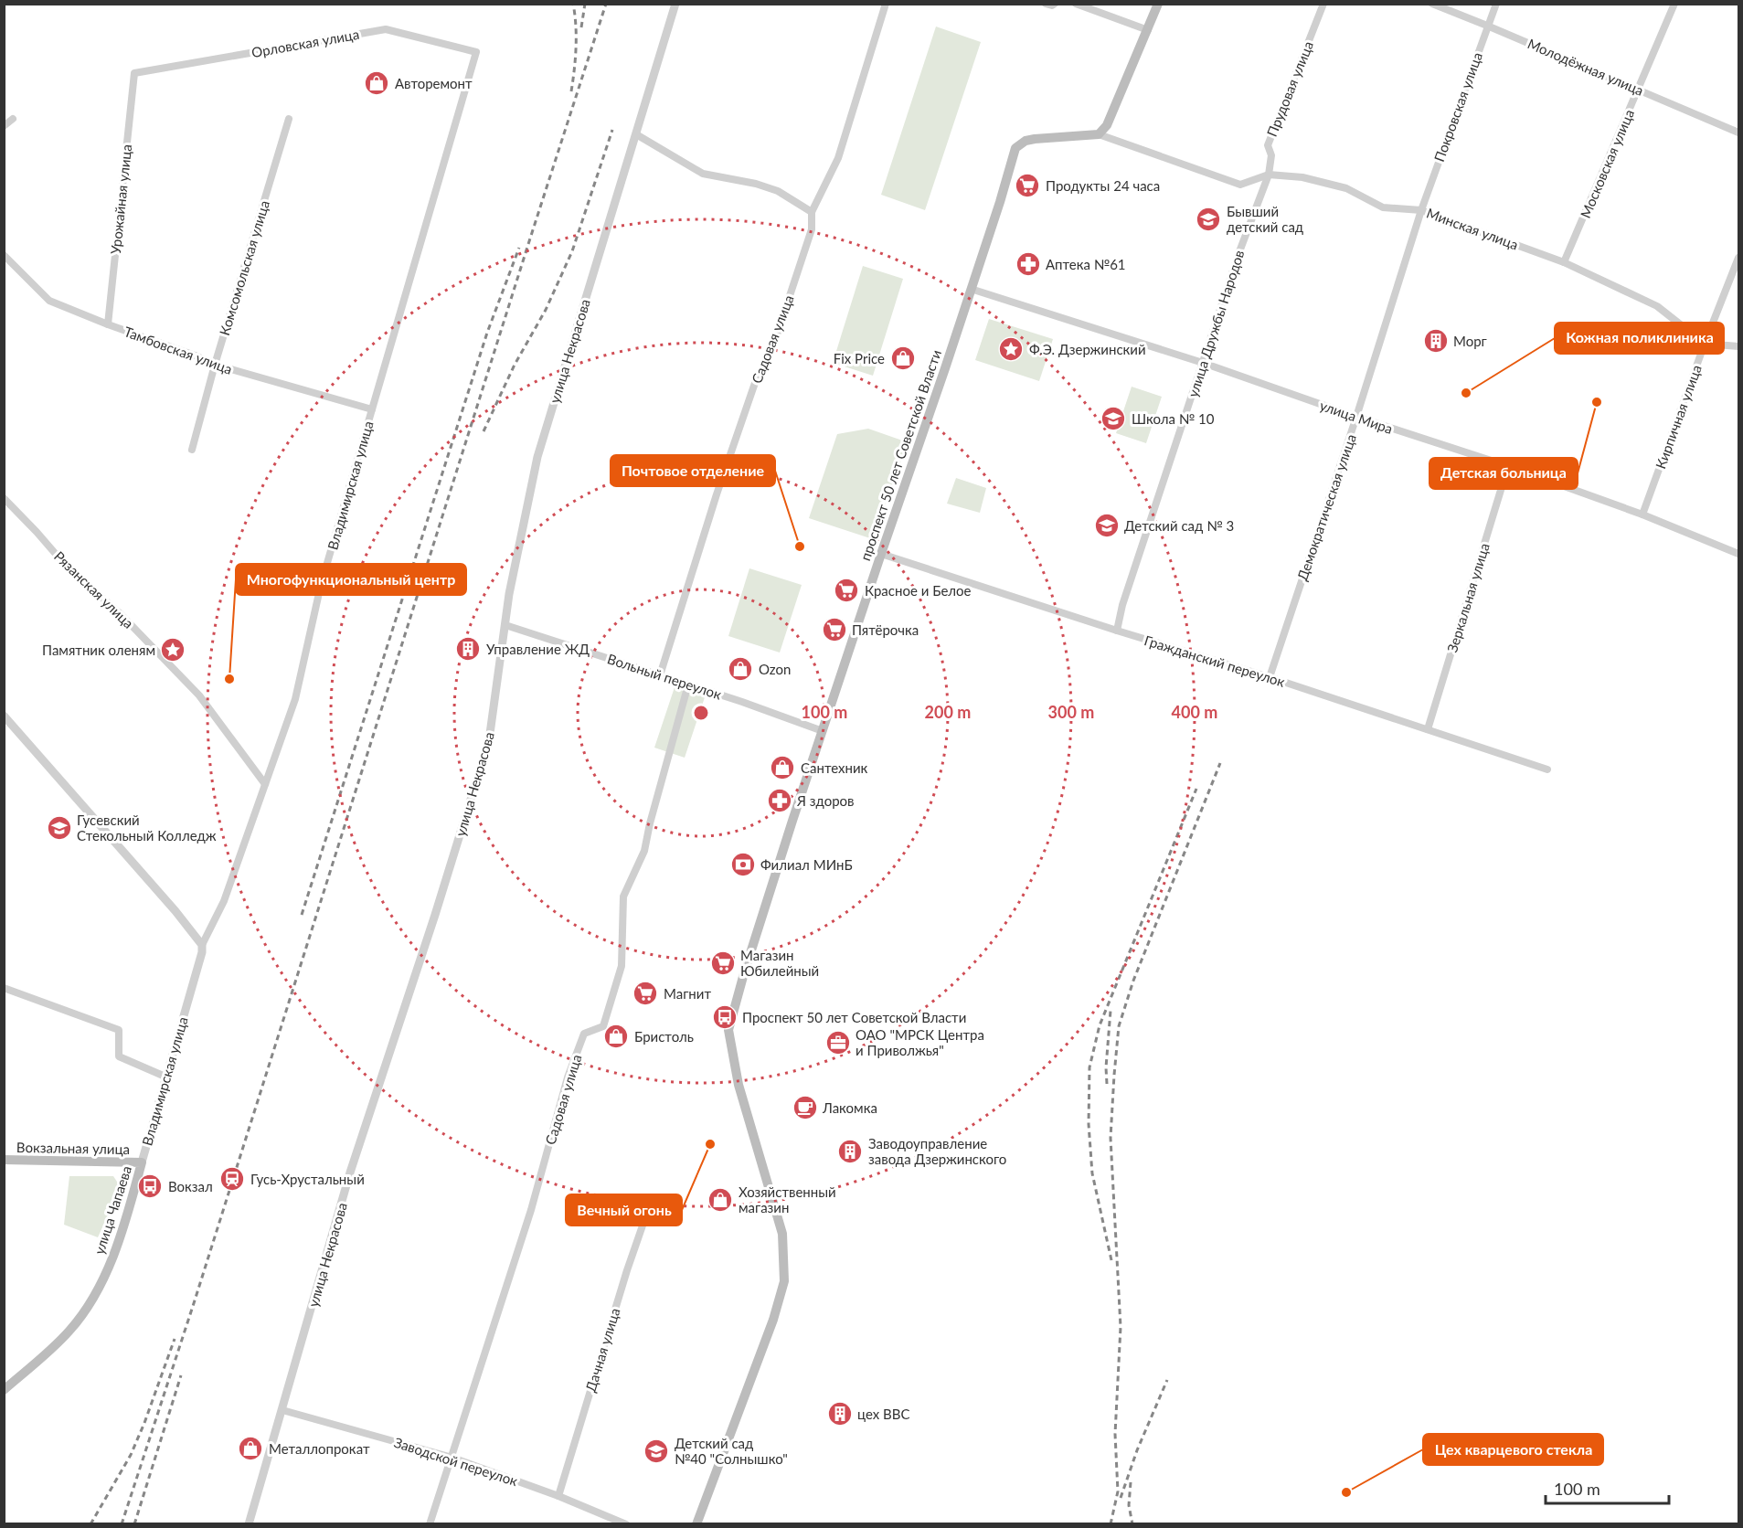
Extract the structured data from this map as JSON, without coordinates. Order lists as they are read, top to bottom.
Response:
{
  "streets": {
    "main road": ["проспект 50 лет Советской Власти", "Вокзальная улица", "улица Чапаева"],
    "street": [
      "Орловская улица",
      "Молодёжная улица",
      "Прудовая улица",
      "Покровская улица",
      "Московская улица",
      "Урожайная улица",
      "Минская улица",
      "Комсомольская улица",
      "улица Дружбы Народов",
      "Садовая улица",
      "Тамбовская улица",
      "улица Некрасова",
      "улица Мира",
      "Кирпичная улица",
      "Владимирская улица",
      "Демократическая улица",
      "Рязанская улица",
      "Зеркальная улица",
      "Гражданский переулок",
      "Вольный переулок",
      "Дачная улица",
      "Заводской переулок"
    ]
  },
  "crossings": [
    ["Орловская улица", "Урожайная улица"],
    ["Орловская улица", "Владимирская улица"],
    ["Молодёжная улица", "Покровская улица"],
    ["Молодёжная улица", "Московская улица"],
    ["Прудовая улица", "Минская улица"],
    ["Прудовая улица", "улица Дружбы Народов"],
    ["Покровская улица", "Минская улица"],
    ["Покровская улица", "Демократическая улица"],
    ["Московская улица", "Минская улица"],
    ["Урожайная улица", "Тамбовская улица"],
    ["Минская улица", "улица Дружбы Народов"],
    ["Минская улица", "Кирпичная улица"],
    ["Минская улица", "проспект 50 лет Советской Власти"],
    ["Минская улица", "Демократическая улица"],
    ["Комсомольская улица", "Тамбовская улица"],
    ["улица Дружбы Народов", "улица Мира"],
    ["улица Дружбы Народов", "Гражданский переулок"],
    ["Садовая улица", "Вольный переулок"],
    ["Садовая улица", "Заводской переулок"],
    ["Тамбовская улица", "Владимирская улица"],
    ["улица Некрасова", "Вольный переулок"],
    ["улица Некрасова", "Заводской переулок"],
    ["улица Мира", "Кирпичная улица"],
    ["улица Мира", "проспект 50 лет Советской Власти"],
    ["улица Мира", "Демократическая улица"],
    ["улица Мира", "Зеркальная улица"],
    ["проспект 50 лет Советской Власти", "Гражданский переулок"],
    ["проспект 50 лет Советской Власти", "Вольный переулок"],
    ["Владимирская улица", "Рязанская улица"],
    ["Владимирская улица", "Вокзальная улица"],
    ["Владимирская улица", "улица Чапаева"],
    ["Демократическая улица", "Гражданский переулок"],
    ["Зеркальная улица", "Гражданский переулок"],
    ["Вокзальная улица", "улица Чапаева"],
    ["Дачная улица", "Заводской переулок"]
  ],
  "places": {
    "shop": [
      "Авторемонт",
      "Fix Price",
      "Ozon",
      "Сантехник",
      "Бристоль",
      "Хозяйственный магазин",
      "Металлопрокат"
    ],
    "supermarket": [
      "Продукты 24 часа",
      "Красное и Белое",
      "Пятёрочка",
      "Магазин Юбилейный",
      "Магнит"
    ],
    "school or university": [
      "Бывший детский сад",
      "Школа № 10",
      "Детский сад № 3",
      "Гусевский Стекольный Колледж",
      "Детский сад №40 \"Солнышко\""
    ],
    "pharmacy": ["Аптека №61", "Я здоров"],
    "building": [
      "Морг",
      "Управление ЖД",
      "Заводоуправление завода Дзержинского",
      "цех ВВС"
    ],
    "place": ["Ф.Э. Дзержинский", "Памятник оленям"],
    "other": [
      "Кожная поликлиника",
      "Детская больница",
      "Почтовое отделение",
      "Многофункциональный центр",
      "Вечный огонь",
      "Цех кварцевого стекла"
    ],
    "bank": ["Филиал МИнБ"],
    "bus stop": ["Проспект 50 лет Советской Власти", "Вокзал"],
    "office": ["ОАО \"МРСК Центра и Приволжья\""],
    "cafe": ["Лакомка"],
    "station": ["Гусь-Хрустальный"]
  },
  "scale_bar": "100 m",
  "rings": [
    "100 m",
    "200 m",
    "300 m",
    "400 m"
  ]
}
